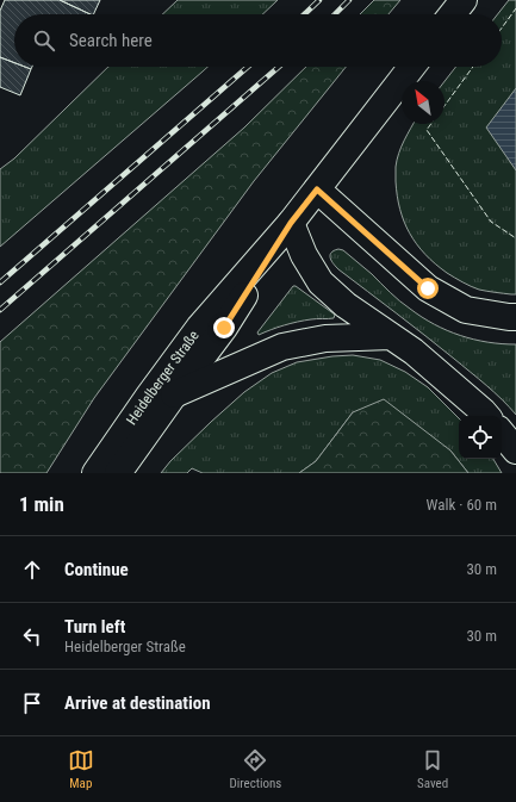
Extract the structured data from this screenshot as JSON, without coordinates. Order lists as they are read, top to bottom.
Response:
{
  "streets": {
    "main road": ["Heidelberger Straße"]
  },
  "north": "top left",
  "page": {
    "search": "Search here",
    "heading": ["1 min", "Walk · 60 m"],
    "list": [
      ["Continue", "30 m"],
      ["Turn left", "Heidelberger Straße", "30 m"],
      "Arrive at destination"
    ],
    "nav": ["Map", "Directions", "Saved"]
  }
}
